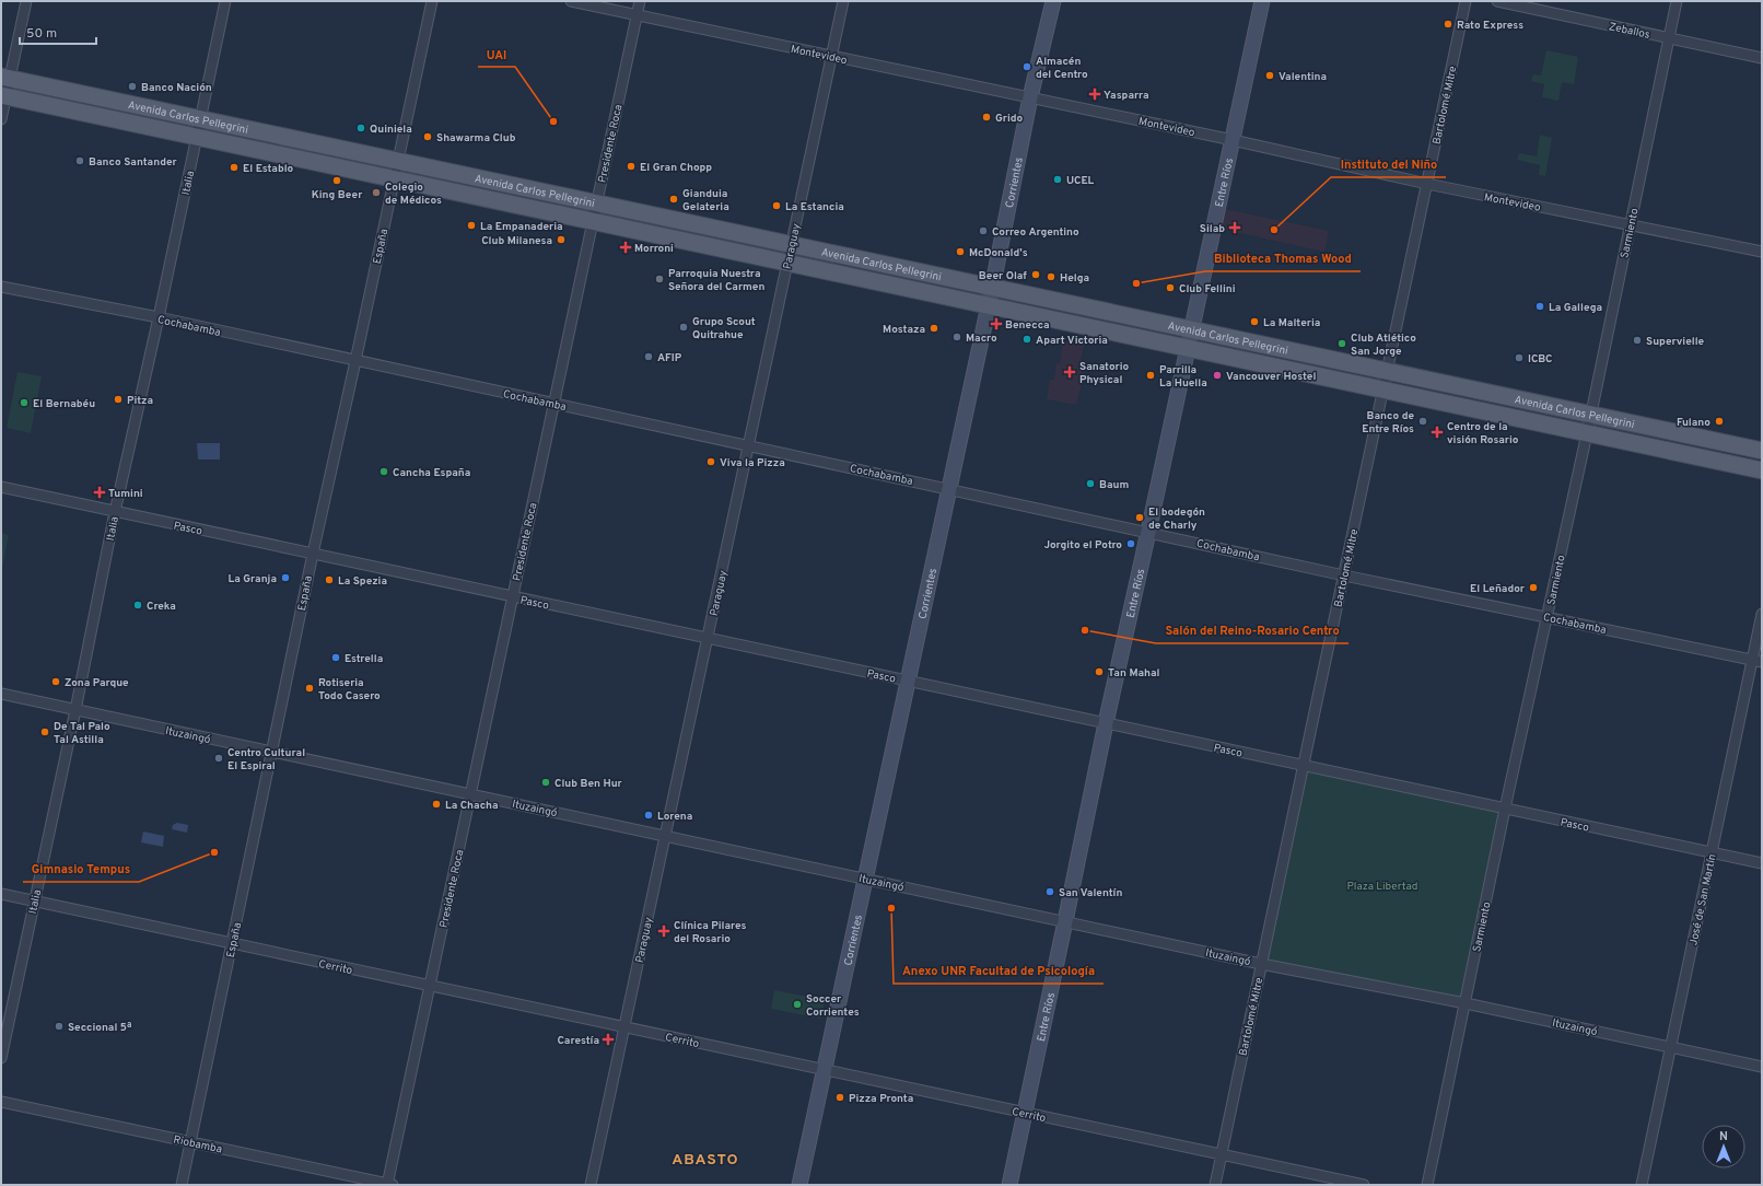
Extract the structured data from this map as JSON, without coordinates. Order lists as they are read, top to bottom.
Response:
{
  "streets": {
    "main road": ["Avenida Carlos Pellegrini", "Corrientes", "Entre Ríos"],
    "street": [
      "Zeballos",
      "Montevideo",
      "Bartolomé Mitre",
      "Presidente Roca",
      "Italia",
      "Sarmiento",
      "España",
      "Paraguay",
      "Cochabamba",
      "Pasco",
      "Ituzaingó",
      "José de San Martín",
      "Cerrito",
      "Riobamba"
    ]
  },
  "crossings": [
    ["Zeballos", "Sarmiento"],
    ["Montevideo", "Bartolomé Mitre"],
    ["Montevideo", "Presidente Roca"],
    ["Montevideo", "Corrientes"],
    ["Montevideo", "Entre Ríos"],
    ["Montevideo", "Sarmiento"],
    ["Montevideo", "Paraguay"],
    ["Bartolomé Mitre", "Avenida Carlos Pellegrini"],
    ["Bartolomé Mitre", "Cochabamba"],
    ["Bartolomé Mitre", "Pasco"],
    ["Bartolomé Mitre", "Ituzaingó"],
    ["Bartolomé Mitre", "Cerrito"],
    ["Avenida Carlos Pellegrini", "Presidente Roca"],
    ["Avenida Carlos Pellegrini", "Corrientes"],
    ["Avenida Carlos Pellegrini", "Entre Ríos"],
    ["Avenida Carlos Pellegrini", "Italia"],
    ["Avenida Carlos Pellegrini", "Sarmiento"],
    ["Avenida Carlos Pellegrini", "España"],
    ["Avenida Carlos Pellegrini", "Paraguay"],
    ["Presidente Roca", "Cochabamba"],
    ["Presidente Roca", "Pasco"],
    ["Presidente Roca", "Ituzaingó"],
    ["Presidente Roca", "Cerrito"],
    ["Presidente Roca", "Riobamba"],
    ["Corrientes", "Cochabamba"],
    ["Corrientes", "Pasco"],
    ["Corrientes", "Ituzaingó"],
    ["Corrientes", "Cerrito"],
    ["Entre Ríos", "Cochabamba"],
    ["Entre Ríos", "Pasco"],
    ["Entre Ríos", "Ituzaingó"],
    ["Entre Ríos", "Cerrito"],
    ["Italia", "Cochabamba"],
    ["Italia", "Pasco"],
    ["Italia", "Ituzaingó"],
    ["Italia", "Cerrito"],
    ["Sarmiento", "Cochabamba"],
    ["Sarmiento", "Pasco"],
    ["Sarmiento", "Ituzaingó"],
    ["España", "Cochabamba"],
    ["España", "Pasco"],
    ["España", "Ituzaingó"],
    ["España", "Cerrito"],
    ["España", "Riobamba"],
    ["Paraguay", "Cochabamba"],
    ["Paraguay", "Pasco"],
    ["Paraguay", "Ituzaingó"],
    ["Paraguay", "Cerrito"],
    ["Cochabamba", "José de San Martín"],
    ["Pasco", "José de San Martín"],
    ["Ituzaingó", "José de San Martín"]
  ],
  "districts": ["ABASTO"],
  "parks": ["Plaza Libertad"],
  "places": {
    "other": [
      "Rato Express",
      "Almacén del Centro",
      "Valentina",
      "Banco Nación",
      "Grido",
      "UAI",
      "Quiniela",
      "Shawarma Club",
      "Banco Santander",
      "El Gran Chopp",
      "El Establo",
      "UCEL",
      "King Beer",
      "Colegio de Médicos",
      "Gianduia Gelateria",
      "La Estancia",
      "La Empanaderia",
      "Instituto del Niño",
      "Correo Argentino",
      "Club Milanesa",
      "McDonald's",
      "Beer Olaf",
      "Helga",
      "Parroquia Nuestra Señora del Carmen",
      "Biblioteca Thomas Wood",
      "Club Fellini",
      "La Gallega",
      "La Malteria",
      "Grupo Scout Quitrahue",
      "Mostaza",
      "Macro",
      "Apart Victoria",
      "Supervielle",
      "Club Atlético San Jorge",
      "AFIP",
      "ICBC",
      "Parrilla La Huella",
      "Vancouver Hostel",
      "Pitza",
      "El Bernabéu",
      "Banco de Entre Ríos",
      "Fulano",
      "Viva la Pizza",
      "Cancha España",
      "Baum",
      "El bodegón de Charly",
      "Jorgito el Potro",
      "La Granja",
      "La Spezia",
      "El Leñador",
      "Creka",
      "Salón del Reino-Rosario Centro",
      "Estrella",
      "Tan Mahal",
      "Zona Parque",
      "Rotiseria Todo Casero",
      "De Tal Palo Tal Astilla",
      "Centro Cultural El Espiral",
      "Club Ben Hur",
      "La Chacha",
      "Lorena",
      "Gimnasio Tempus",
      "San Valentín",
      "Anexo UNR Facultad de Psicología",
      "Soccer Corrientes",
      "Seccional 5ª",
      "Pizza Pronta"
    ],
    "health": [
      "Yasparra",
      "Silab",
      "Morroni",
      "Benecca",
      "Sanatorio Physical",
      "Centro de la visión Rosario",
      "Tumini",
      "Clínica Pilares del Rosario",
      "Carestía"
    ]
  },
  "scale_bar": "50 m",
  "north": "top"
}
